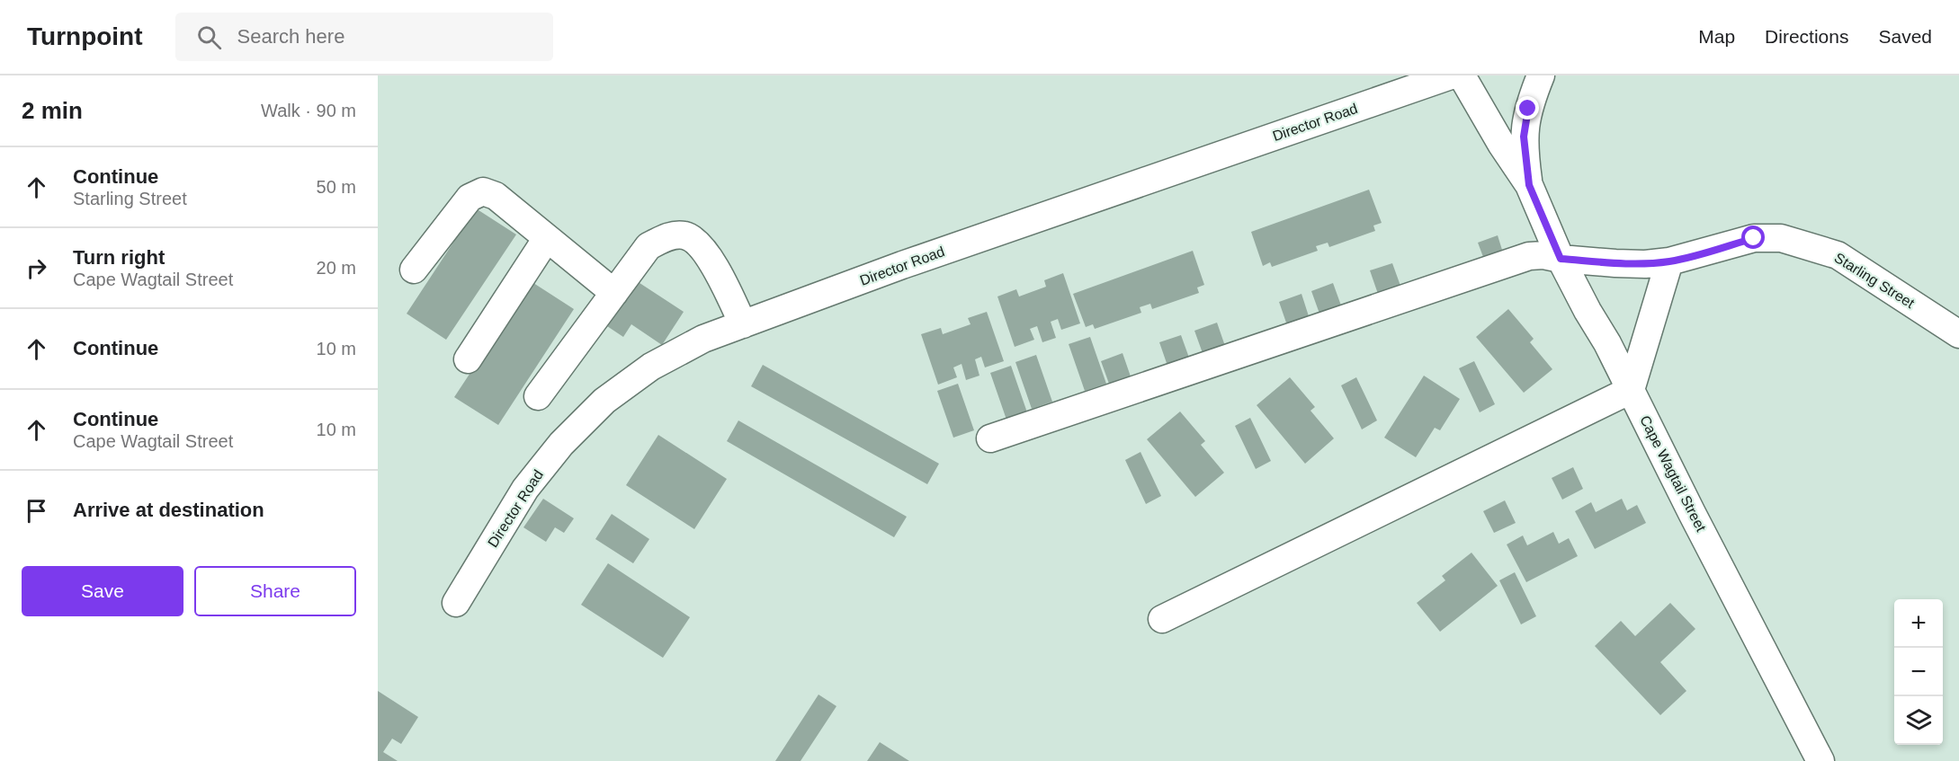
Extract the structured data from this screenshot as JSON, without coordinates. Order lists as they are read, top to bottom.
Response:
{
  "streets": {
    "street": ["Director Road", "Starling Street", "Cape Wagtail Street"]
  },
  "crossings": [
    ["Starling Street", "Cape Wagtail Street"]
  ],
  "page": {
    "header": "Turnpoint",
    "search": "Search here",
    "nav": ["Map", "Directions", "Saved"],
    "heading": ["2 min", "Walk · 90 m"],
    "list": [
      ["Continue", "Starling Street", "50 m"],
      ["Turn right", "Cape Wagtail Street", "20 m"],
      ["Continue", "10 m"],
      ["Continue", "Cape Wagtail Street", "10 m"],
      "Arrive at destination"
    ],
    "buttons": ["Save", "Share"],
    "map_buttons": ["+", "−"]
  }
}
